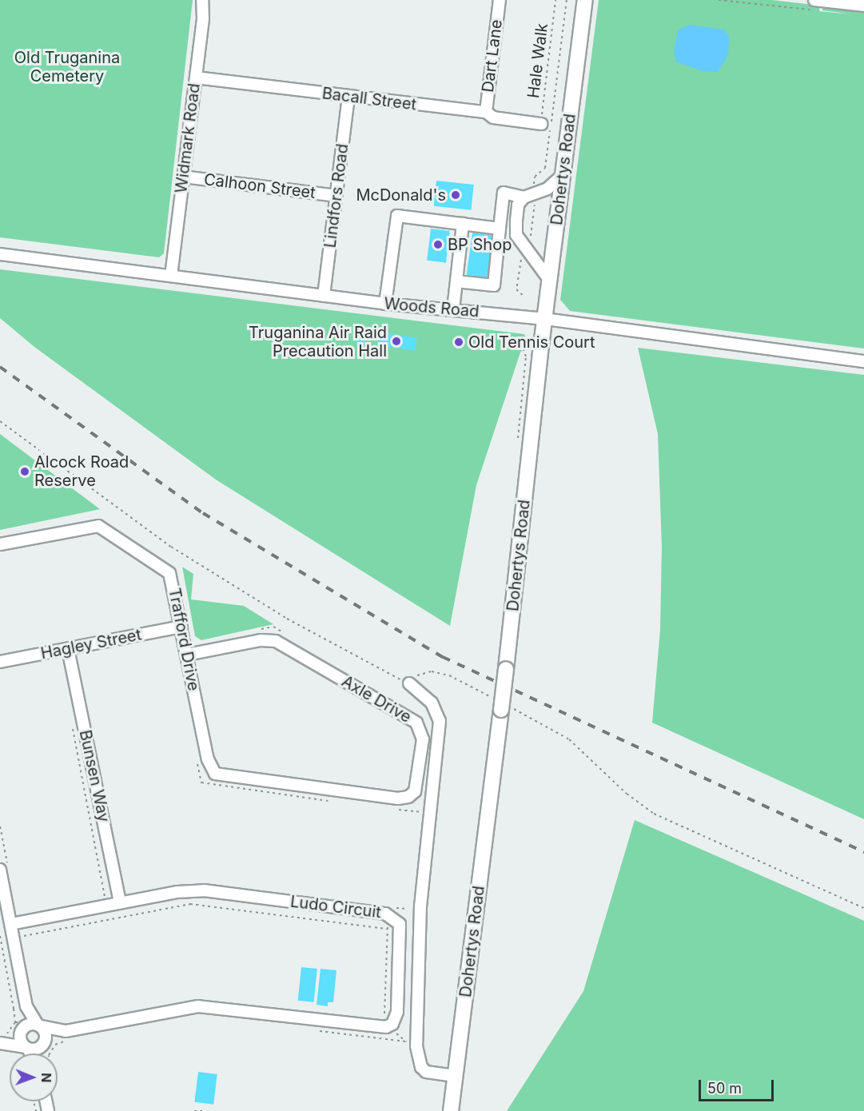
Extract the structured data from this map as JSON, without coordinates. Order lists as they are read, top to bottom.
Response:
{
  "streets": {
    "main road": ["Dohertys Road"],
    "street": [
      "Dart Lane",
      "Bacall Street",
      "Widmark Road",
      "Calhoon Street",
      "Lindfors Road",
      "Woods Road",
      "Trafford Drive",
      "Hagley Street",
      "Axle Drive",
      "Bunsen Way",
      "Ludo Circuit"
    ],
    "path": ["Hale Walk"]
  },
  "crossings": [
    ["Dart Lane", "Bacall Street"],
    ["Hale Walk", "Bacall Street"],
    ["Bacall Street", "Widmark Road"],
    ["Bacall Street", "Lindfors Road"],
    ["Widmark Road", "Calhoon Street"],
    ["Widmark Road", "Woods Road"],
    ["Dohertys Road", "Woods Road"],
    ["Calhoon Street", "Lindfors Road"],
    ["Lindfors Road", "Woods Road"],
    ["Trafford Drive", "Hagley Street"],
    ["Trafford Drive", "Axle Drive"],
    ["Hagley Street", "Bunsen Way"],
    ["Bunsen Way", "Ludo Circuit"]
  ],
  "parks": ["Old Truganina Cemetery"],
  "places": [
    "McDonald's",
    "BP Shop",
    "Truganina Air Raid Precaution Hall",
    "Old Tennis Court",
    "Alcock Road Reserve"
  ],
  "scale_bar": "50 m",
  "north": "right"
}
